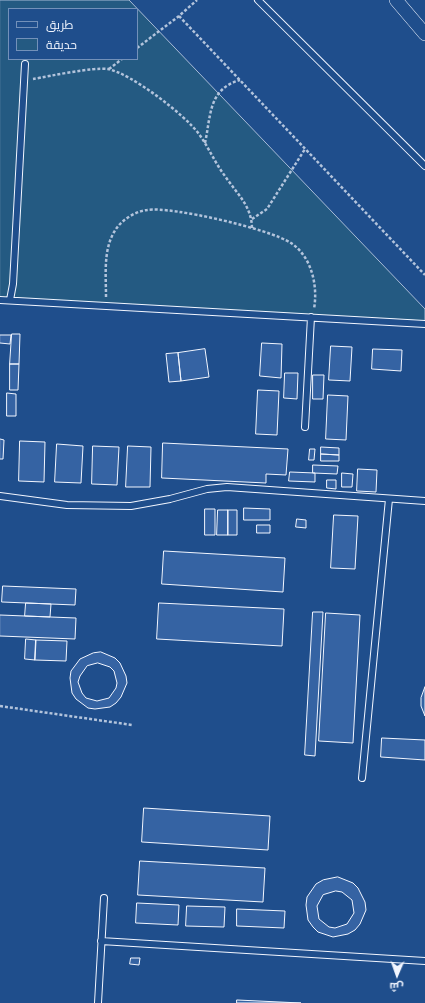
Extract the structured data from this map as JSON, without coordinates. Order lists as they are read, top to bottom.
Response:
{
  "legend": ["طريق", "حديقة"],
  "north": "bottom"
}
